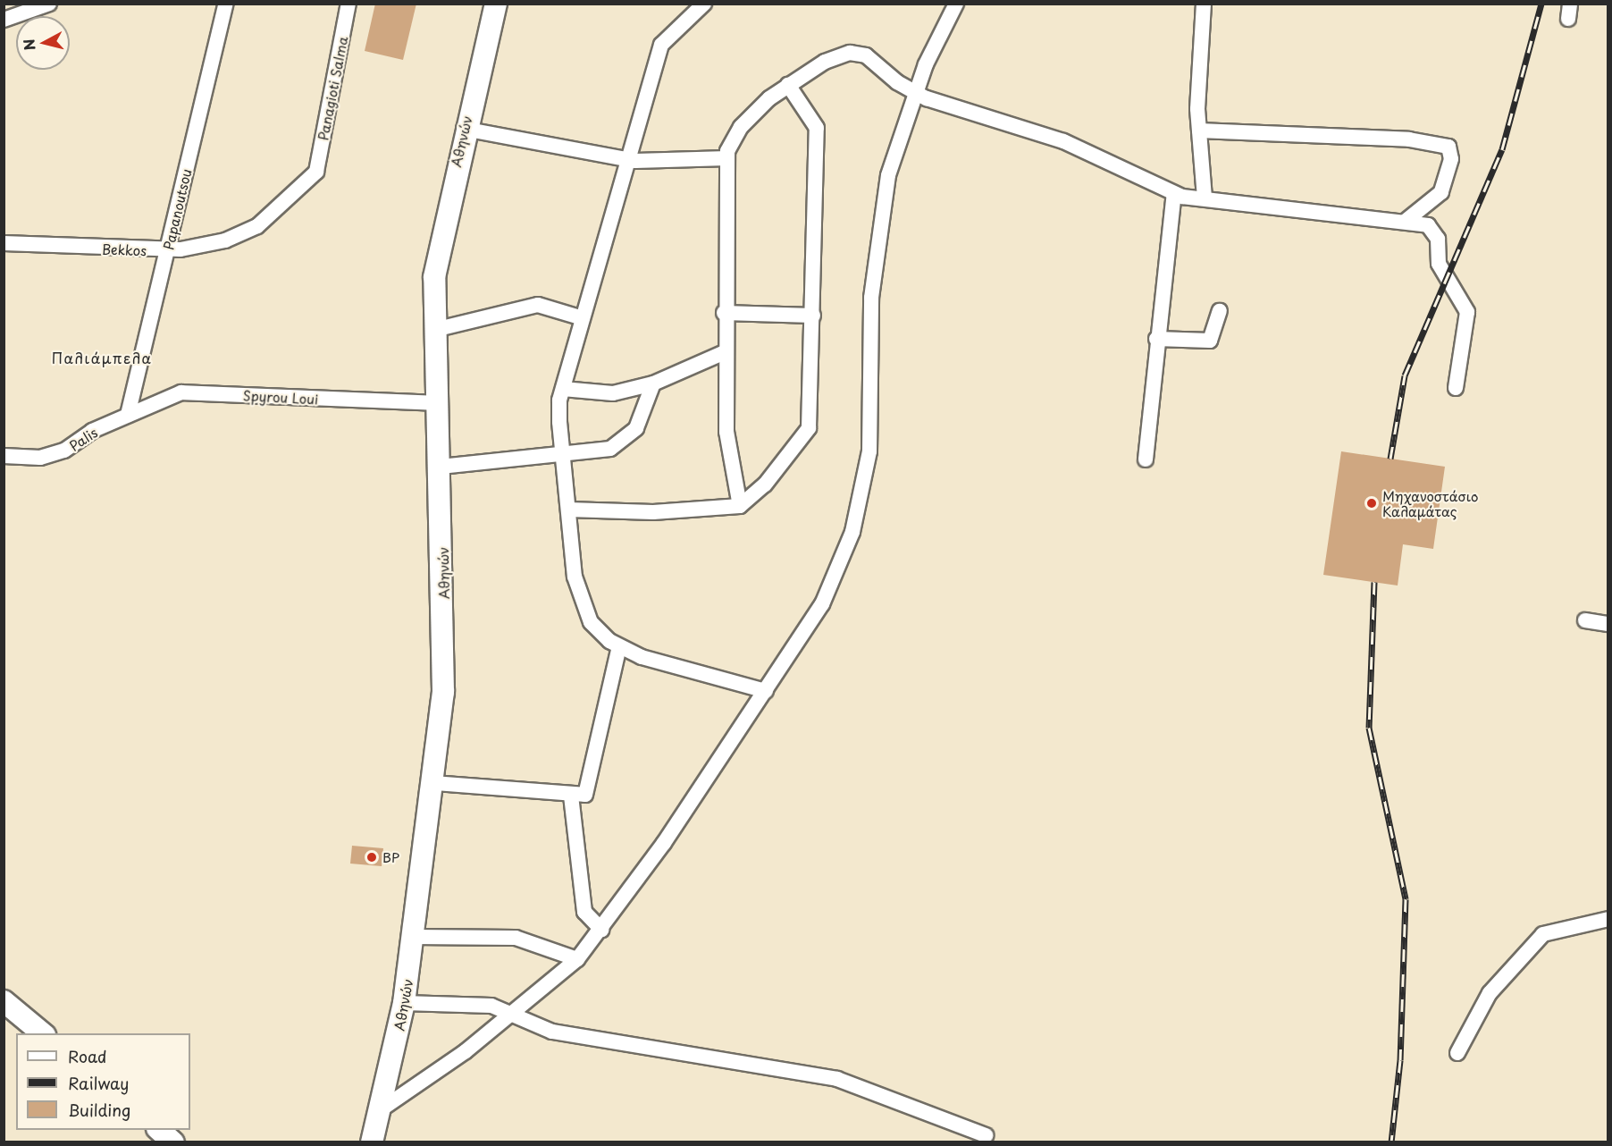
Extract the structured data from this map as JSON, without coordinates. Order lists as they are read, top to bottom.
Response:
{
  "streets": {
    "main road": ["Αθηνών"],
    "street": [
      "Panagioti Salma",
      "Papanoutsou",
      "Bekkos",
      "Spyrou Loui",
      "Palis"
    ]
  },
  "crossings": [
    ["Panagioti Salma", "Bekkos"],
    ["Αθηνών", "Spyrou Loui"],
    ["Papanoutsou", "Bekkos"],
    ["Papanoutsou", "Spyrou Loui"],
    ["Papanoutsou", "Palis"],
    ["Spyrou Loui", "Palis"]
  ],
  "districts": ["Παλιάμπελα"],
  "places": ["Μηχανοστάσιο Καλαμάτας", "BP"],
  "legend": ["Road", "Railway", "Building"],
  "north": "left"
}
